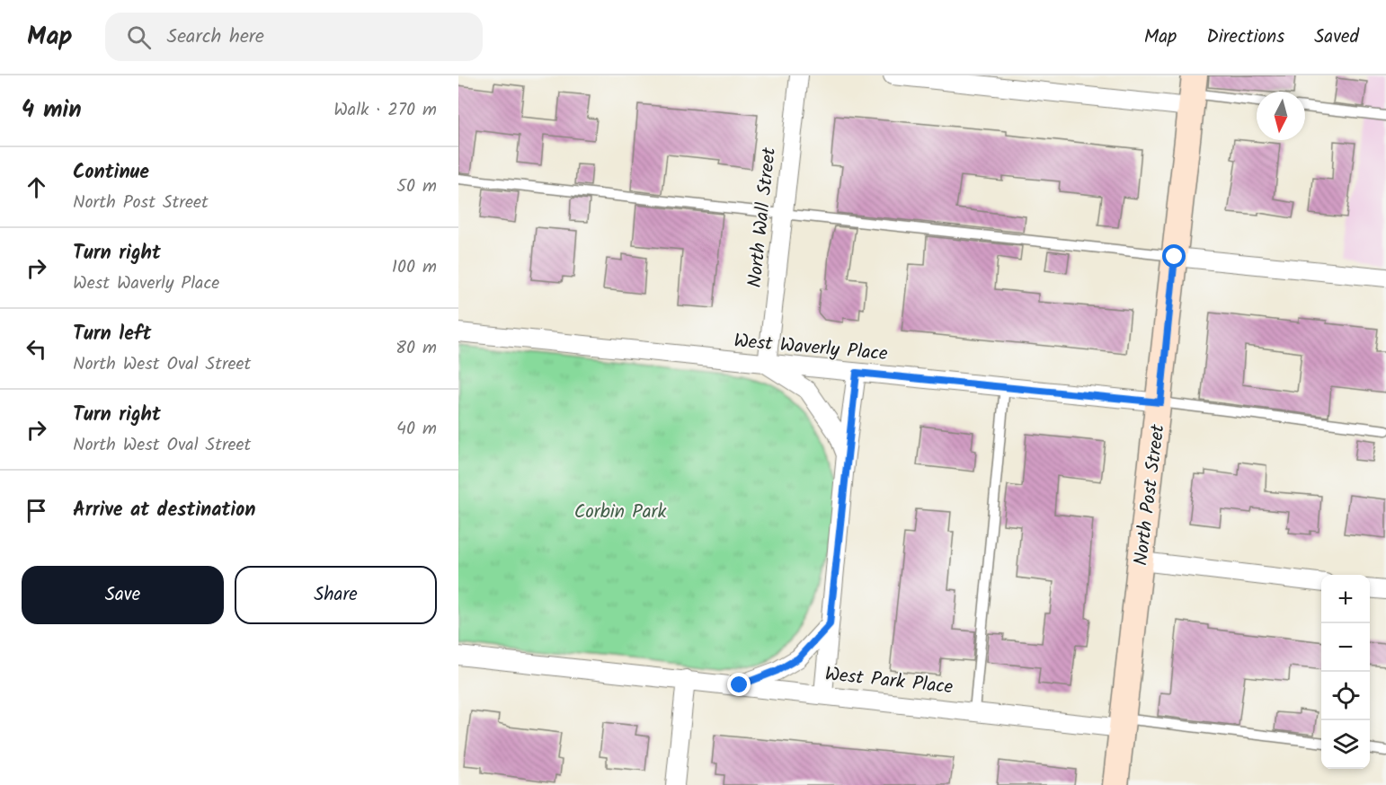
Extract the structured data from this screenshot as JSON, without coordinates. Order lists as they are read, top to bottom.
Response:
{
  "streets": {
    "street": [
      "North Wall Street",
      "West Waverly Place",
      "North Post Street",
      "West Park Place"
    ]
  },
  "crossings": [
    ["North Wall Street", "West Waverly Place"],
    ["West Waverly Place", "North Post Street"],
    ["North Post Street", "West Park Place"]
  ],
  "parks": ["Corbin Park"],
  "north": "bottom",
  "page": {
    "header": "Map",
    "search": "Search here",
    "nav": ["Map", "Directions", "Saved"],
    "heading": ["4 min", "Walk · 270 m"],
    "list": [
      ["Continue", "North Post Street", "50 m"],
      ["Turn right", "West Waverly Place", "100 m"],
      ["Turn left", "North West Oval Street", "80 m"],
      ["Turn right", "North West Oval Street", "40 m"],
      "Arrive at destination"
    ],
    "buttons": ["Save", "Share"],
    "map_buttons": ["+", "−"]
  }
}
